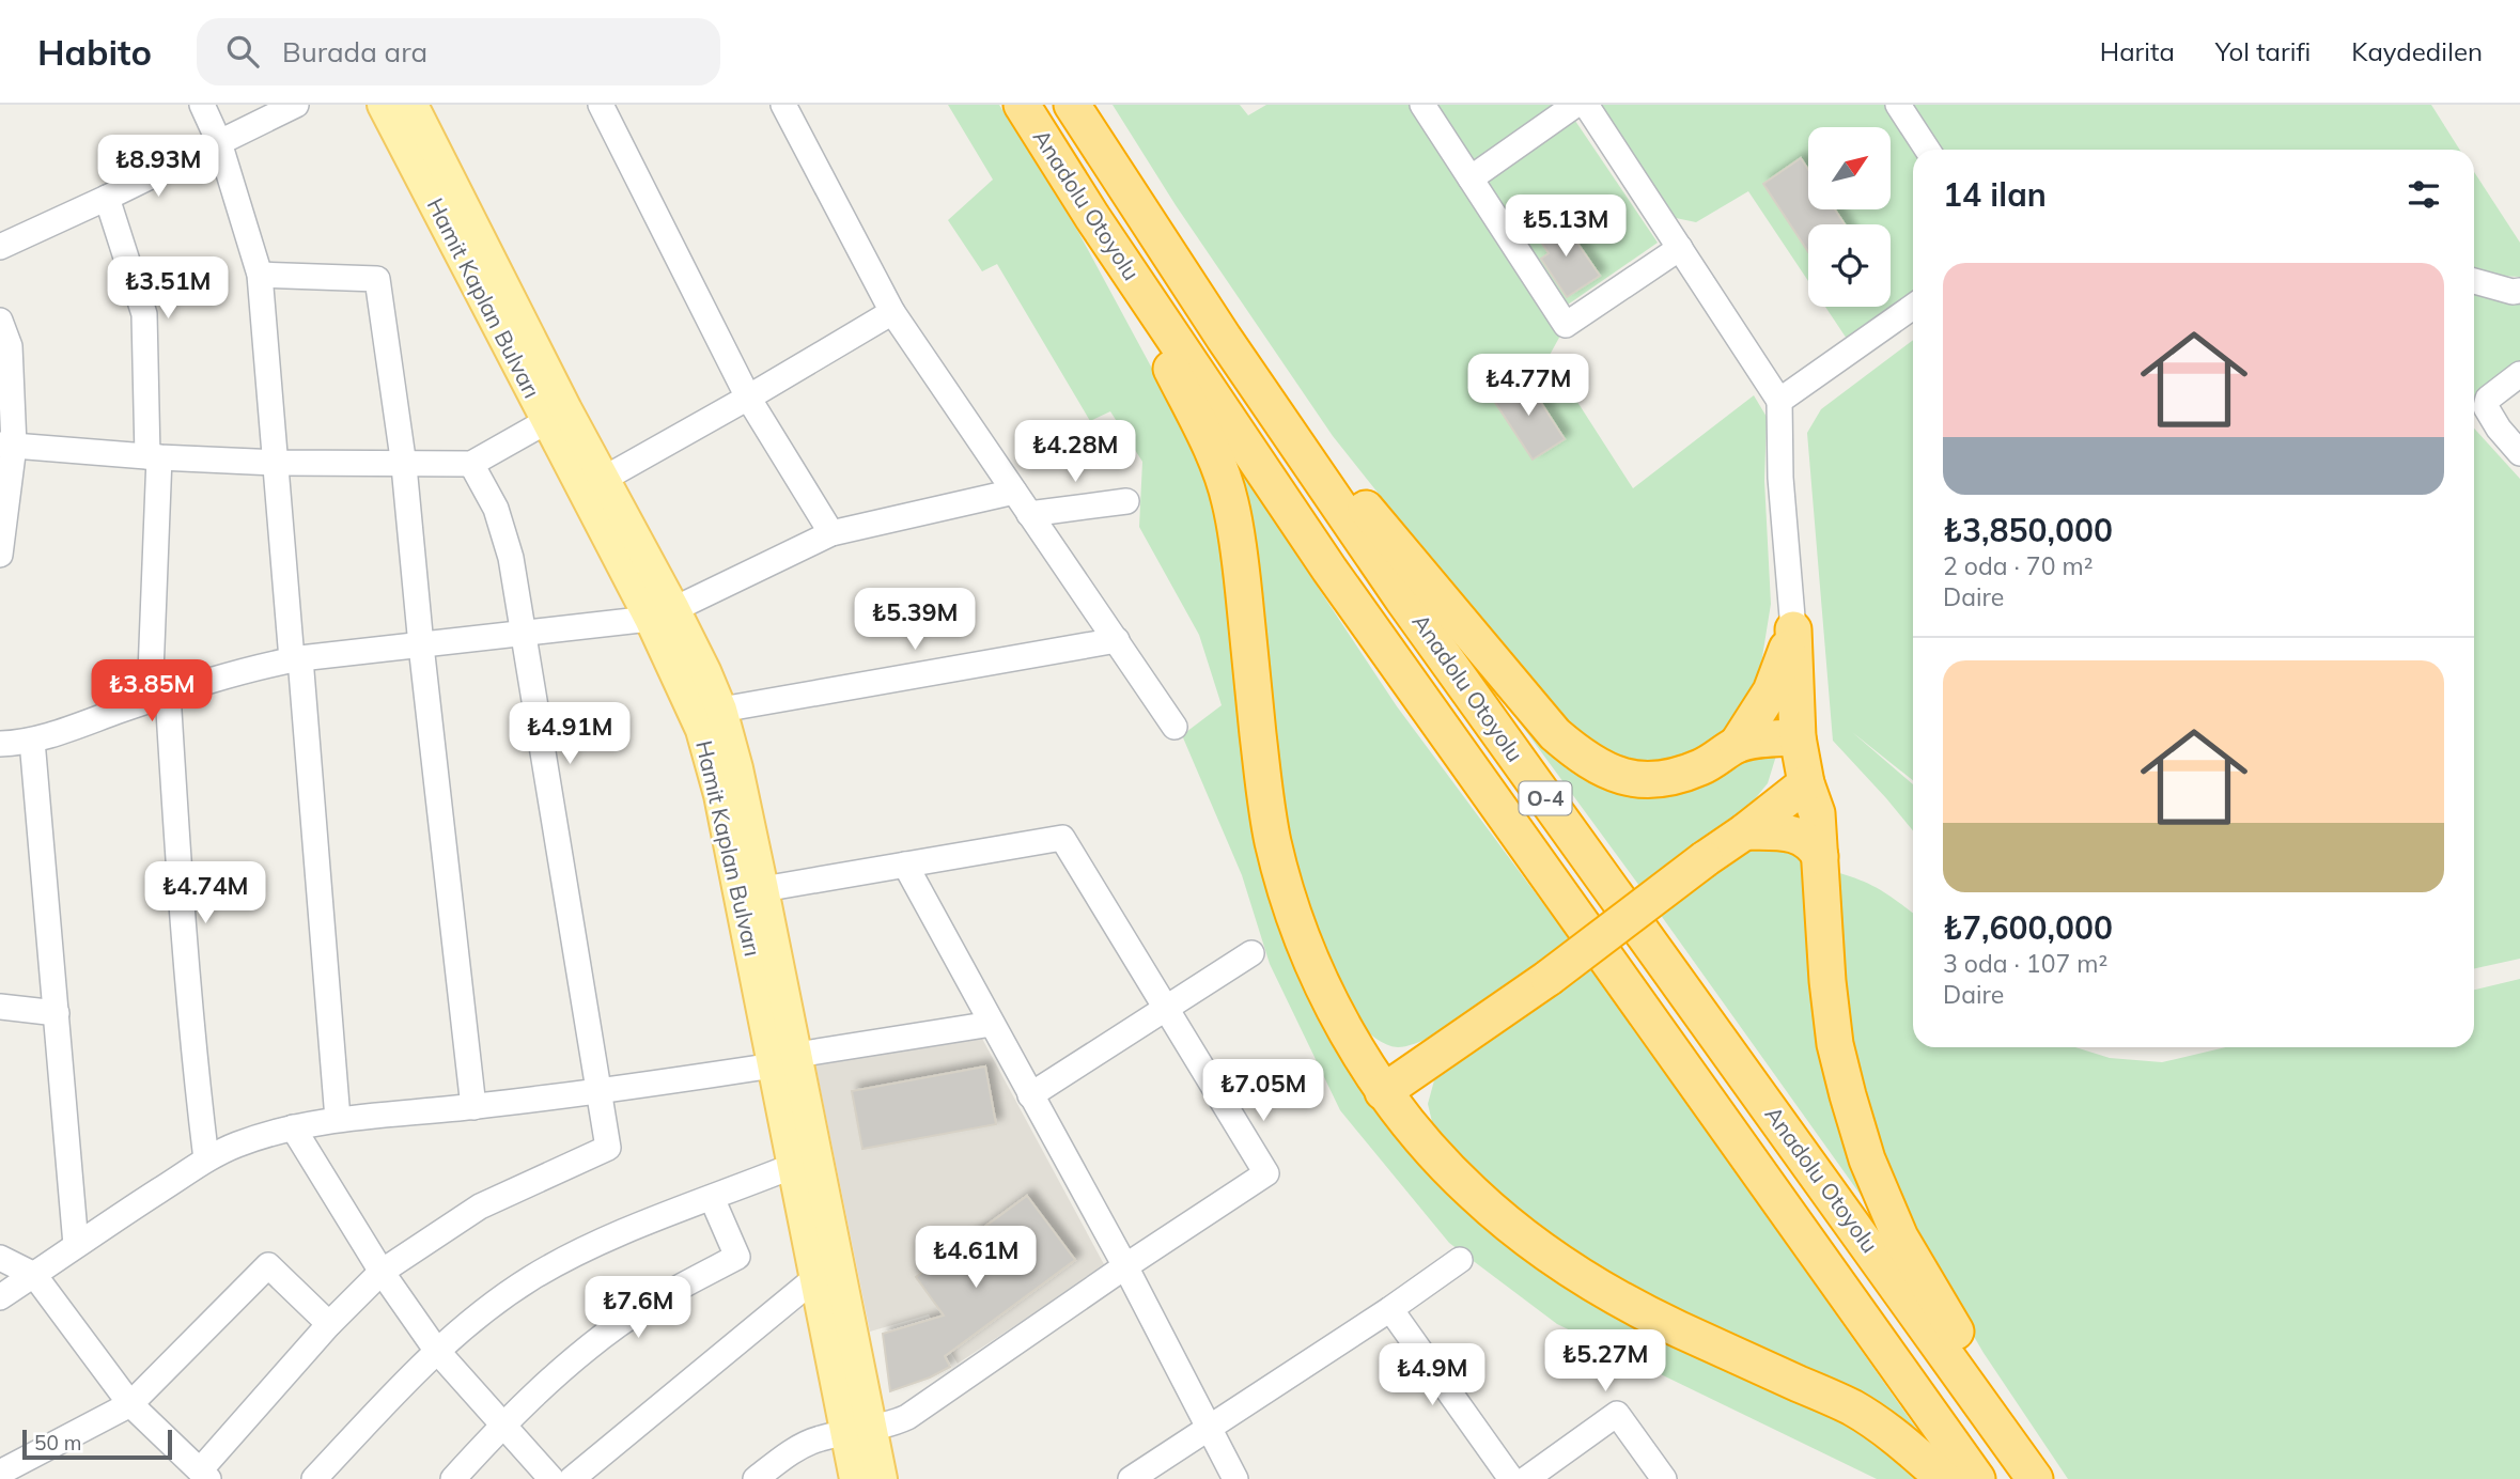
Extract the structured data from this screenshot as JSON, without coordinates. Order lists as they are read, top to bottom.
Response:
{
  "streets": {
    "highway": ["Anadolu Otoyolu", "O-4"],
    "main road": ["Hamit Kaplan Bulvarı"]
  },
  "scale_bar": "50 m",
  "north": "top right",
  "page": {
    "header": "Habito",
    "search": "Burada ara",
    "nav": ["Harita", "Yol tarifi", "Kaydedilen"],
    "price": [
      "₺8.93M",
      "₺5.13M",
      "₺3.51M",
      "₺4.77M",
      "₺4.28M",
      "₺5.39M",
      "₺3.85M",
      "₺4.91M",
      "₺4.74M",
      "₺7.05M",
      "₺4.61M",
      "₺7.6M",
      "₺5.27M",
      "₺4.9M"
    ],
    "heading": "14 ilan",
    "list": [
      {
        "name": "₺3,850,000",
        "note": "2 oda · 70 m² · Daire"
      },
      {
        "name": "₺7,600,000",
        "note": "3 oda · 107 m² · Daire"
      }
    ],
    "scale": "50 m"
  }
}
